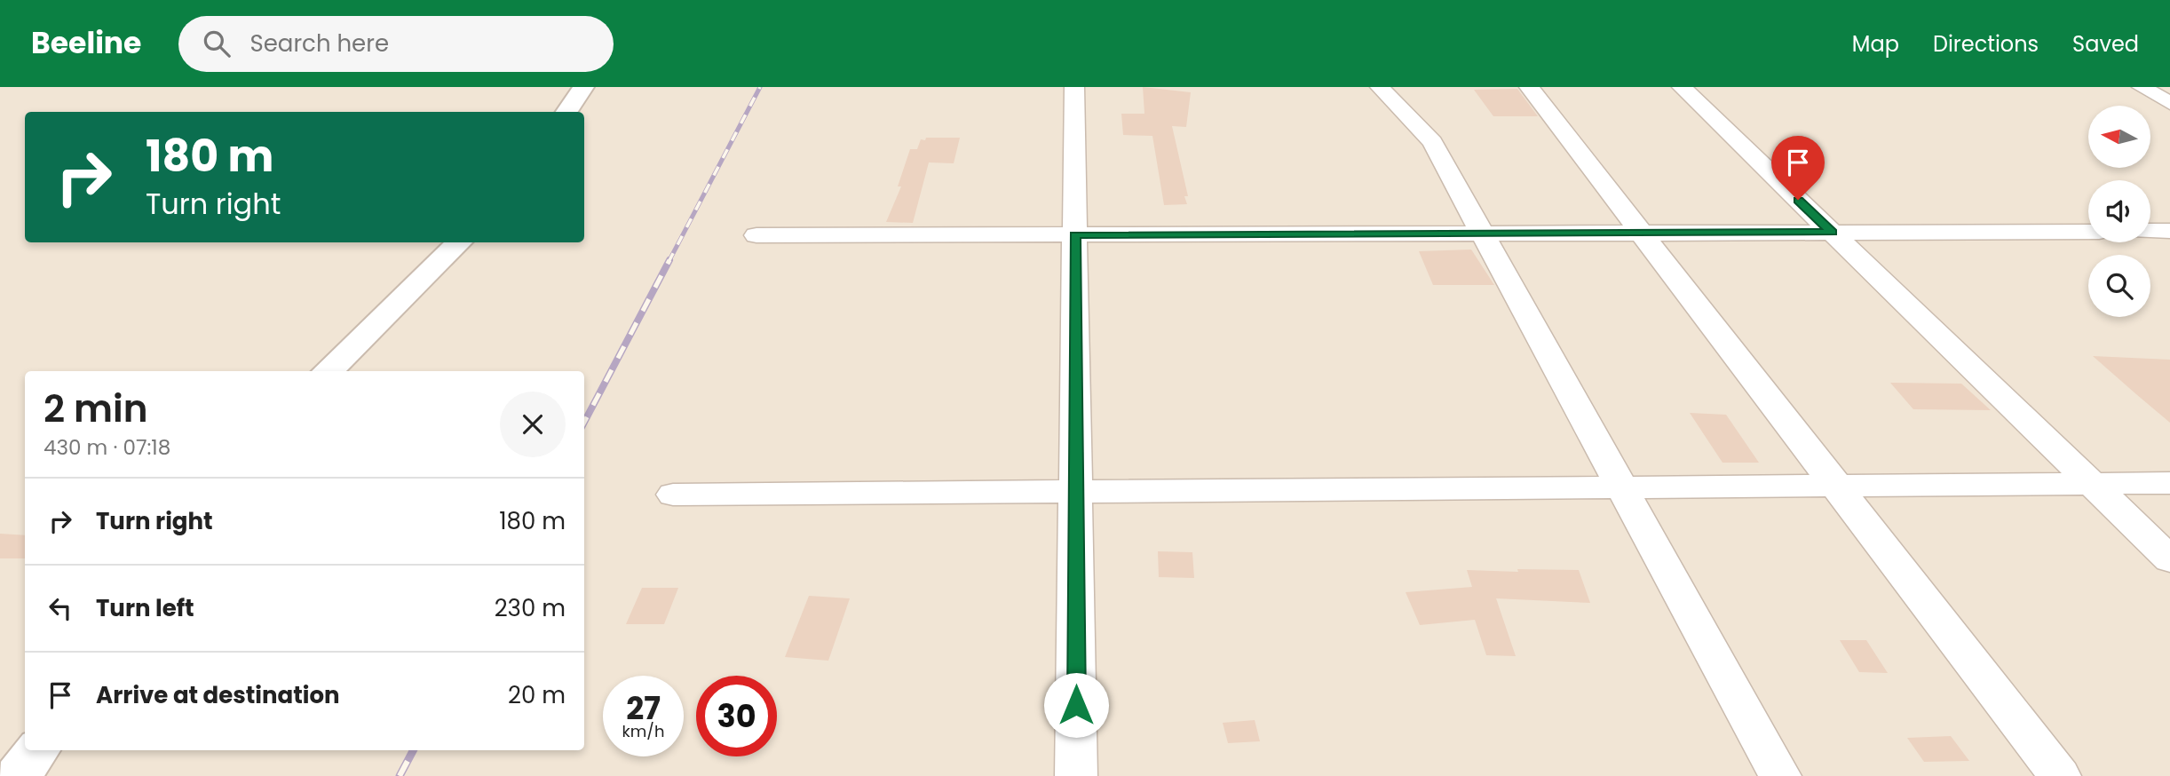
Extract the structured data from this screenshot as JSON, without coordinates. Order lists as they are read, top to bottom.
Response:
{
  "north": "left",
  "page": {
    "header": "Beeline",
    "search": "Search here",
    "nav": ["Map", "Directions", "Saved"],
    "turn": ["180 m", "Turn right"],
    "heading": ["2 min", "430 m · 07:18"],
    "list": [
      {
        "name": "Turn right",
        "value": "180 m"
      },
      {
        "name": "Turn left",
        "value": "230 m"
      },
      {
        "name": "Arrive at destination",
        "value": "20 m"
      }
    ],
    "speed": "27 km/h",
    "limit": "30"
  }
}
